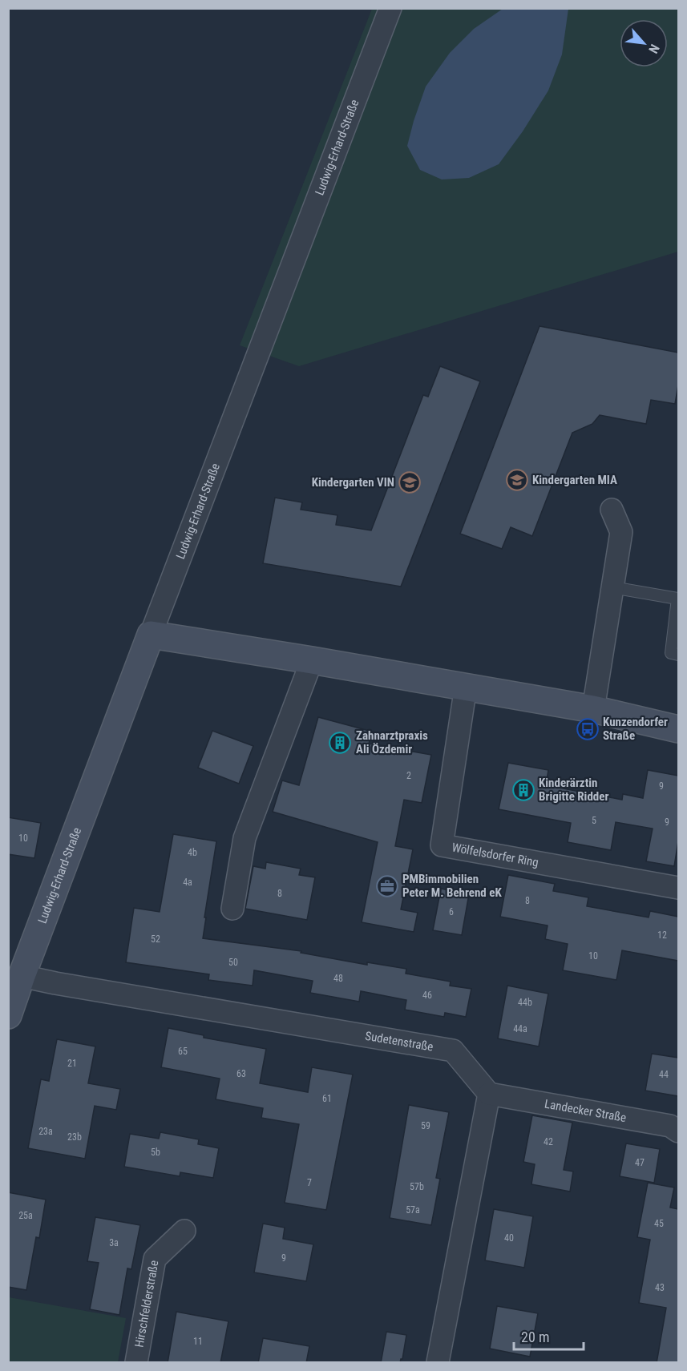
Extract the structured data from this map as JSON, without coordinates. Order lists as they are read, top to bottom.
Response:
{
  "streets": {
    "street": [
      "Ludwig-Erhard-Straße",
      "Wölfelsdorfer Ring",
      "Sudetenstraße",
      "Landecker Straße",
      "Hirschfelderstraße"
    ]
  },
  "crossings": [
    ["Ludwig-Erhard-Straße", "Sudetenstraße"],
    ["Sudetenstraße", "Landecker Straße"]
  ],
  "places": {
    "school or university": ["Kindergarten MIA", "Kindergarten VIN"],
    "bus stop": ["Kunzendorfer Straße"],
    "building": ["Zahnarztpraxis Ali Özdemir", "Kinderärztin Brigitte Ridder"],
    "office": ["PMBimmobilien Peter M. Behrend eK"]
  },
  "house_numbers": [
    "2",
    "9",
    "5",
    "9",
    "10",
    "4b",
    "4a",
    "8",
    "8",
    "6",
    "12",
    "52",
    "10",
    "50",
    "48",
    "46",
    "44b",
    "44a",
    "65",
    "21",
    "63",
    "44",
    "61",
    "59",
    "23a",
    "23b",
    "42",
    "5b",
    "47",
    "7",
    "57b",
    "57a",
    "25a",
    "45",
    "40",
    "3a",
    "9",
    "43",
    "11"
  ],
  "scale_bar": "20 m",
  "north": "bottom right"
}
